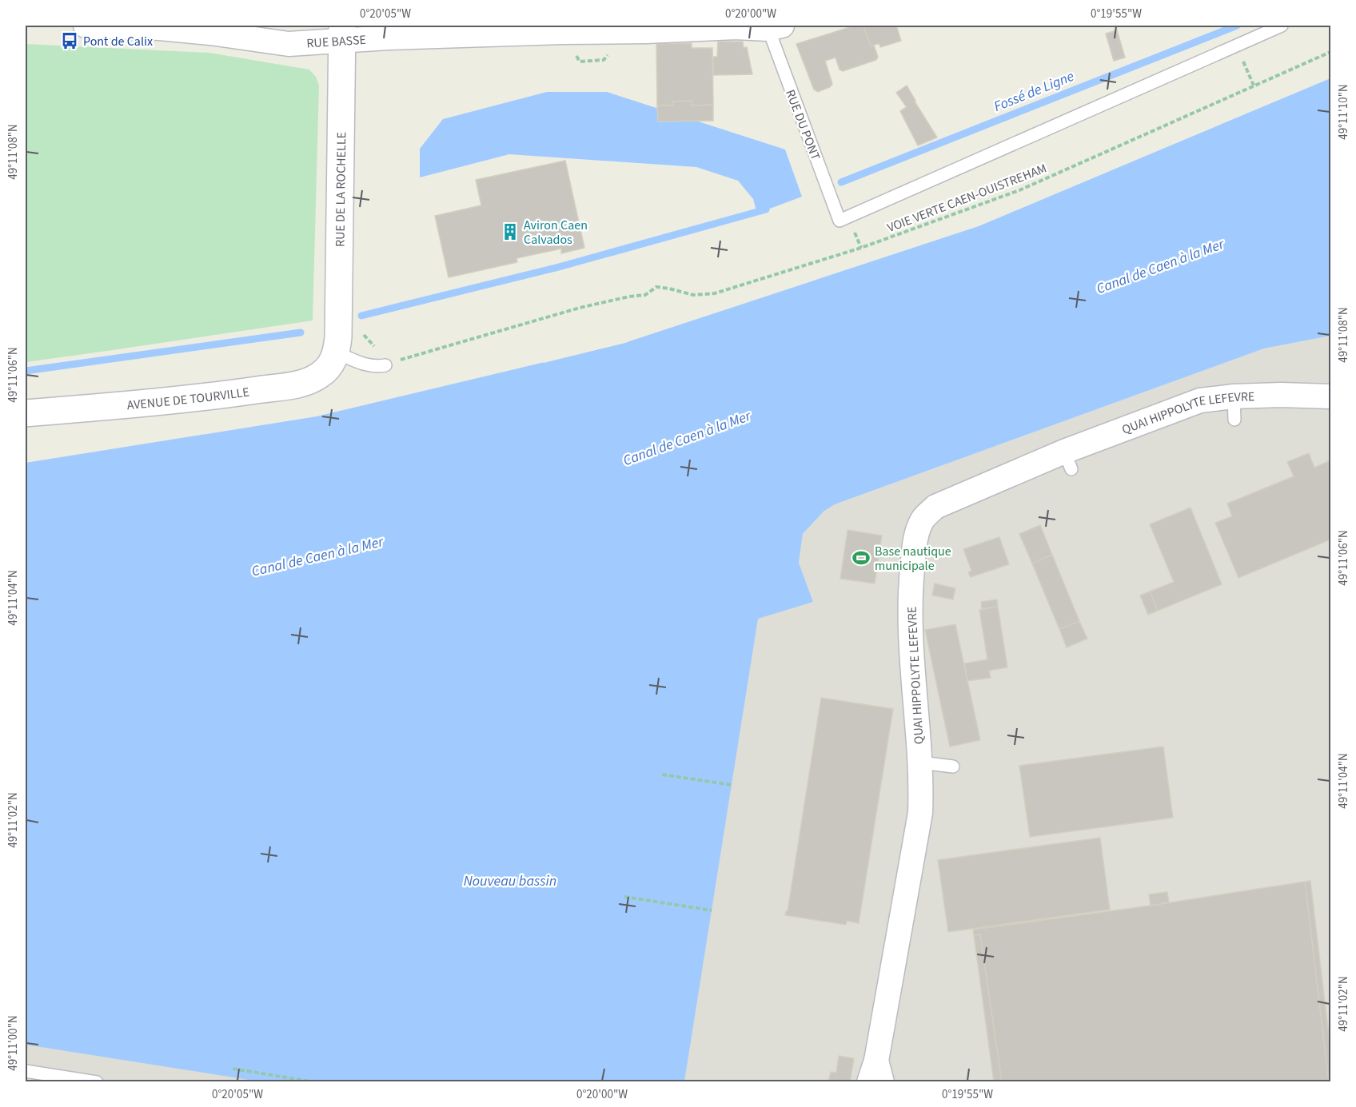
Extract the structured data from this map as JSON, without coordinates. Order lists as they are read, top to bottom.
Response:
{
  "streets": {
    "street": [
      "RUE BASSE",
      "RUE DE LA ROCHELLE",
      "AVENUE DE TOURVILLE",
      "QUAI HIPPOLYTE LEFEVRE"
    ],
    "lane": ["RUE DU PONT"],
    "path": ["VOIE VERTE CAEN-OUISTREHAM"]
  },
  "crossings": [
    ["RUE BASSE", "RUE DU PONT"],
    ["RUE BASSE", "RUE DE LA ROCHELLE"],
    ["RUE DE LA ROCHELLE", "AVENUE DE TOURVILLE"]
  ],
  "water": ["Fossé de Ligne", "Canal de Caen à la Mer", "Nouveau bassin"],
  "places": {
    "bus stop": ["Pont de Calix"],
    "building": ["Aviron Caen Calvados"],
    "sports": ["Base nautique municipale"]
  },
  "coordinates": [
    "0°20'05\"W",
    "0°20'00\"W",
    "0°19'55\"W",
    "49°11'10\"N",
    "49°11'08\"N",
    "49°11'06\"N",
    "49°11'04\"N",
    "49°11'02\"N",
    "49°11'00\"N"
  ]
}
